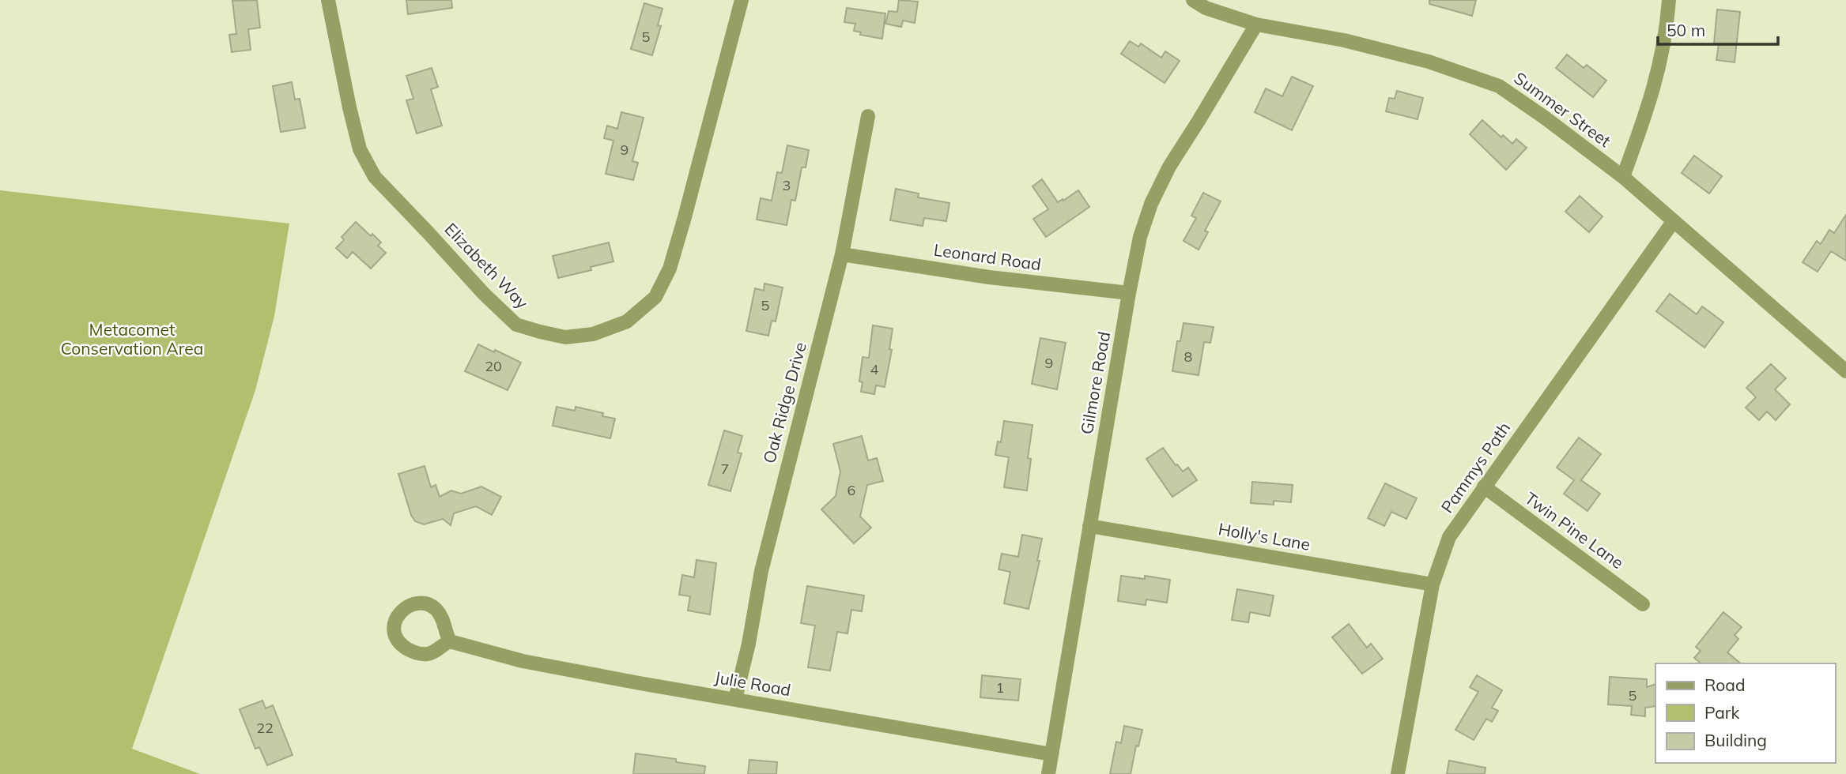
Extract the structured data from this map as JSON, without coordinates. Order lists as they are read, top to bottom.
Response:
{
  "streets": {
    "street": [
      "Summer Street",
      "Leonard Road",
      "Elizabeth Way",
      "Gilmore Road",
      "Oak Ridge Drive",
      "Pammys Path",
      "Twin Pine Lane",
      "Holly's Lane",
      "Julie Road"
    ]
  },
  "crossings": [
    ["Summer Street", "Gilmore Road"],
    ["Summer Street", "Pammys Path"],
    ["Leonard Road", "Gilmore Road"],
    ["Leonard Road", "Oak Ridge Drive"],
    ["Gilmore Road", "Holly's Lane"],
    ["Gilmore Road", "Julie Road"],
    ["Oak Ridge Drive", "Julie Road"],
    ["Pammys Path", "Twin Pine Lane"],
    ["Pammys Path", "Holly's Lane"]
  ],
  "parks": ["Metacomet Conservation Area"],
  "house_numbers": [
    "5",
    "9",
    "3",
    "5",
    "8",
    "9",
    "20",
    "4",
    "7",
    "6",
    "1",
    "5",
    "22"
  ],
  "legend": ["Road", "Park", "Building"],
  "scale_bar": "50 m"
}
